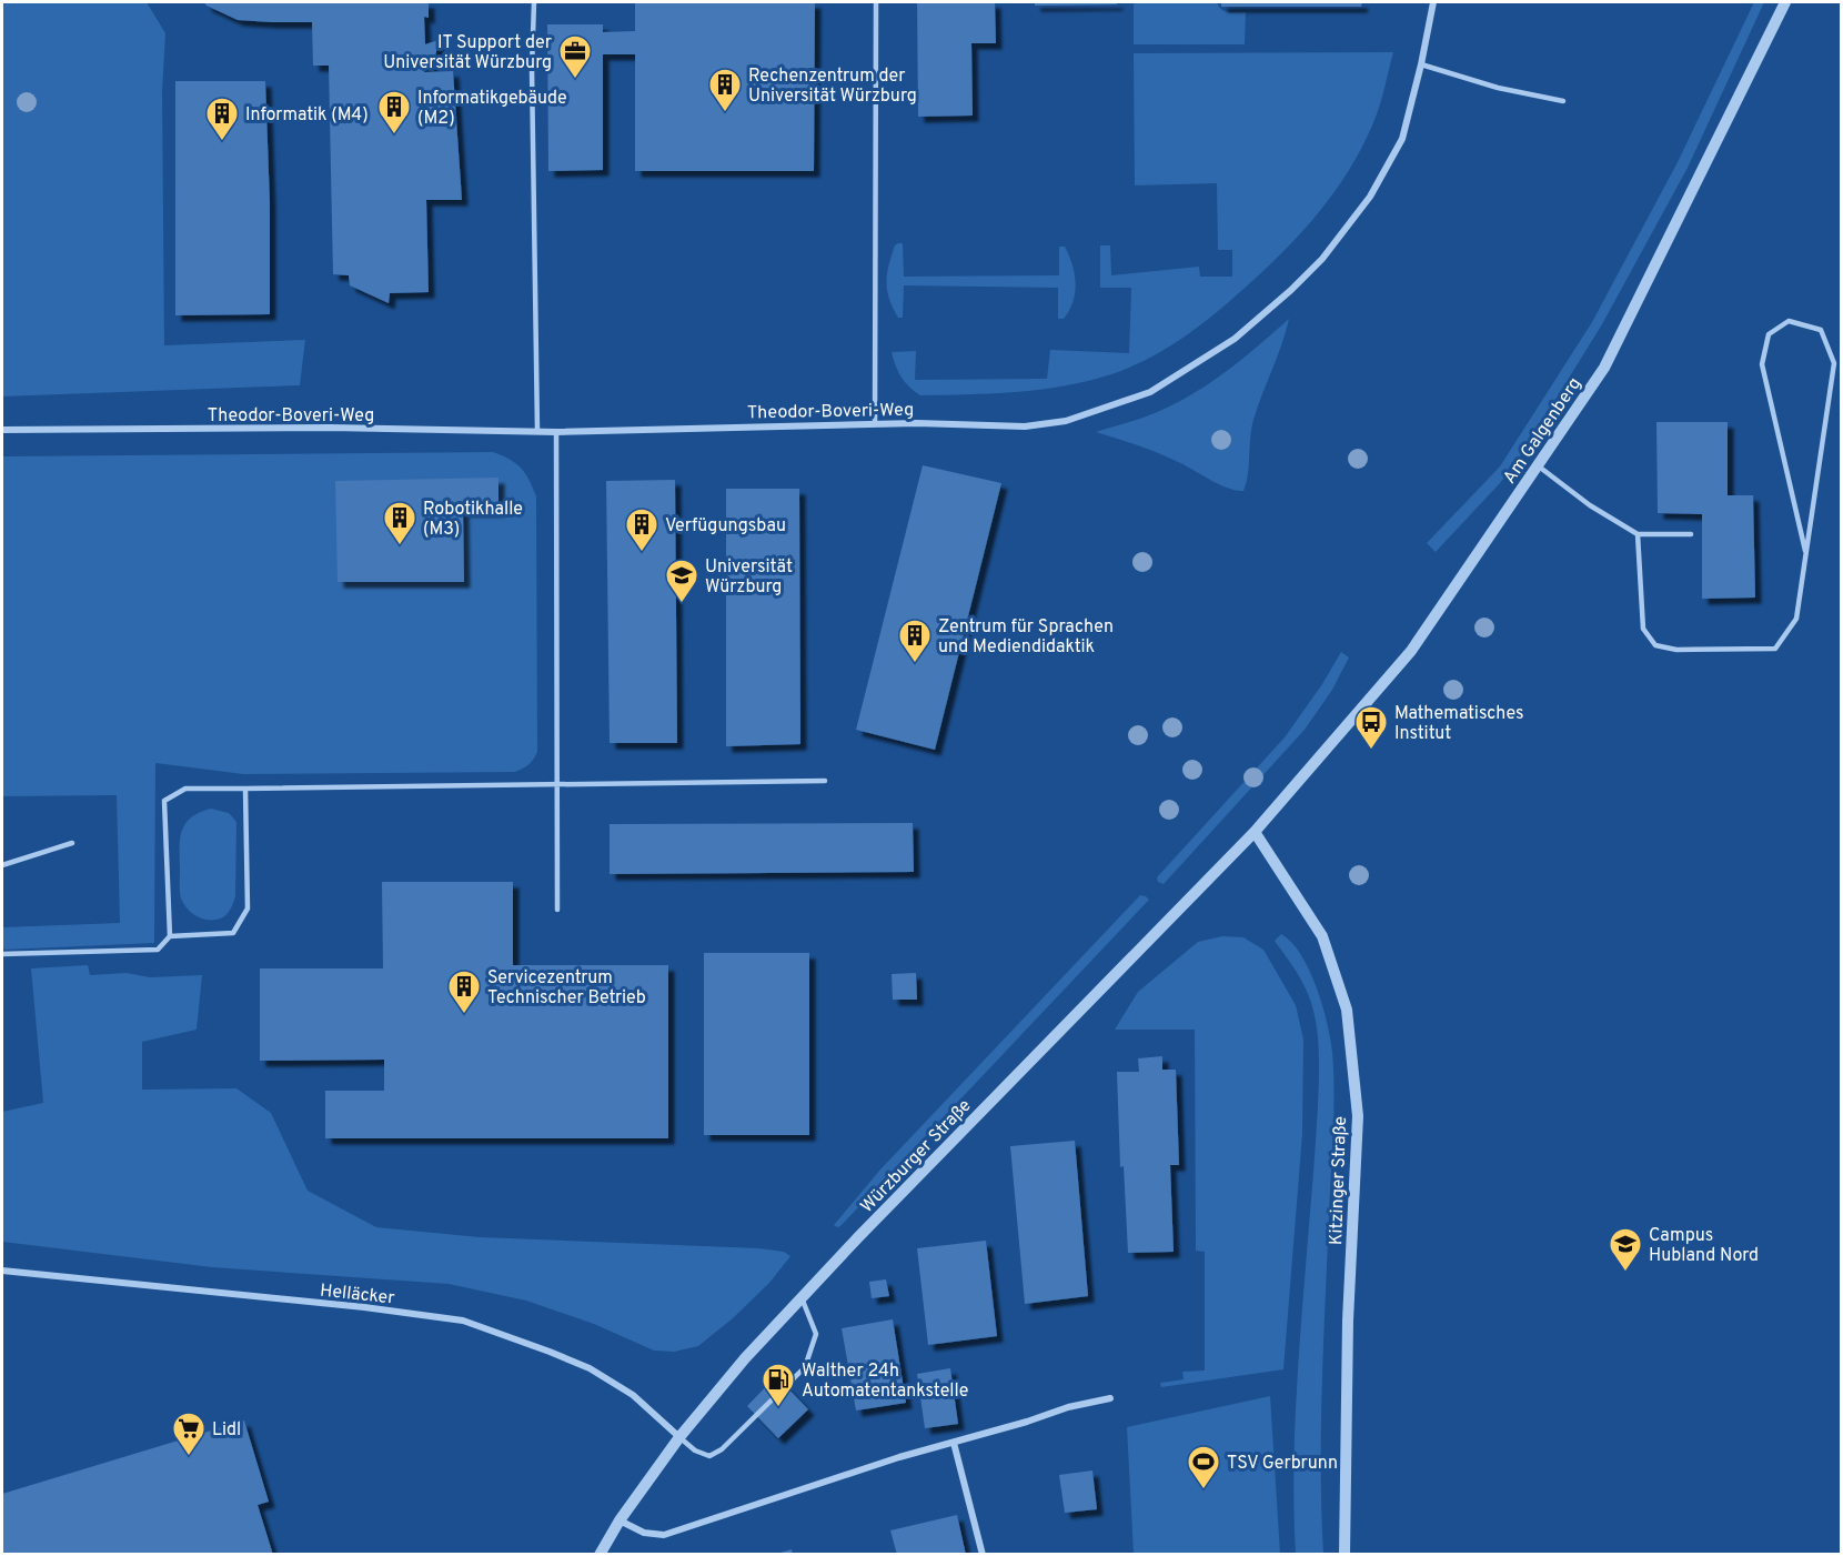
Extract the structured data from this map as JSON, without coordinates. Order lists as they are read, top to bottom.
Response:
{
  "streets": {
    "street": [
      "Theodor-Boveri-Weg",
      "Am Galgenberg",
      "Würzburger Straße",
      "Kitzinger Straße",
      "Helläcker"
    ]
  },
  "crossings": [
    ["Am Galgenberg", "Würzburger Straße"],
    ["Am Galgenberg", "Kitzinger Straße"],
    ["Würzburger Straße", "Kitzinger Straße"],
    ["Würzburger Straße", "Helläcker"]
  ],
  "places": {
    "office": ["IT Support der Universität Würzburg"],
    "building": [
      "Rechenzentrum der Universität Würzburg",
      "Informatikgebäude (M2)",
      "Informatik (M4)",
      "Robotikhalle (M3)",
      "Verfügungsbau",
      "Zentrum für Sprachen und Mediendidaktik",
      "Servicezentrum Technischer Betrieb"
    ],
    "school or university": ["Universität Würzburg", "Campus Hubland Nord"],
    "bus stop": ["Mathematisches Institut"],
    "fuel station": ["Walther 24h Automatentankstelle"],
    "supermarket": ["Lidl"],
    "sports": ["TSV Gerbrunn"]
  }
}
